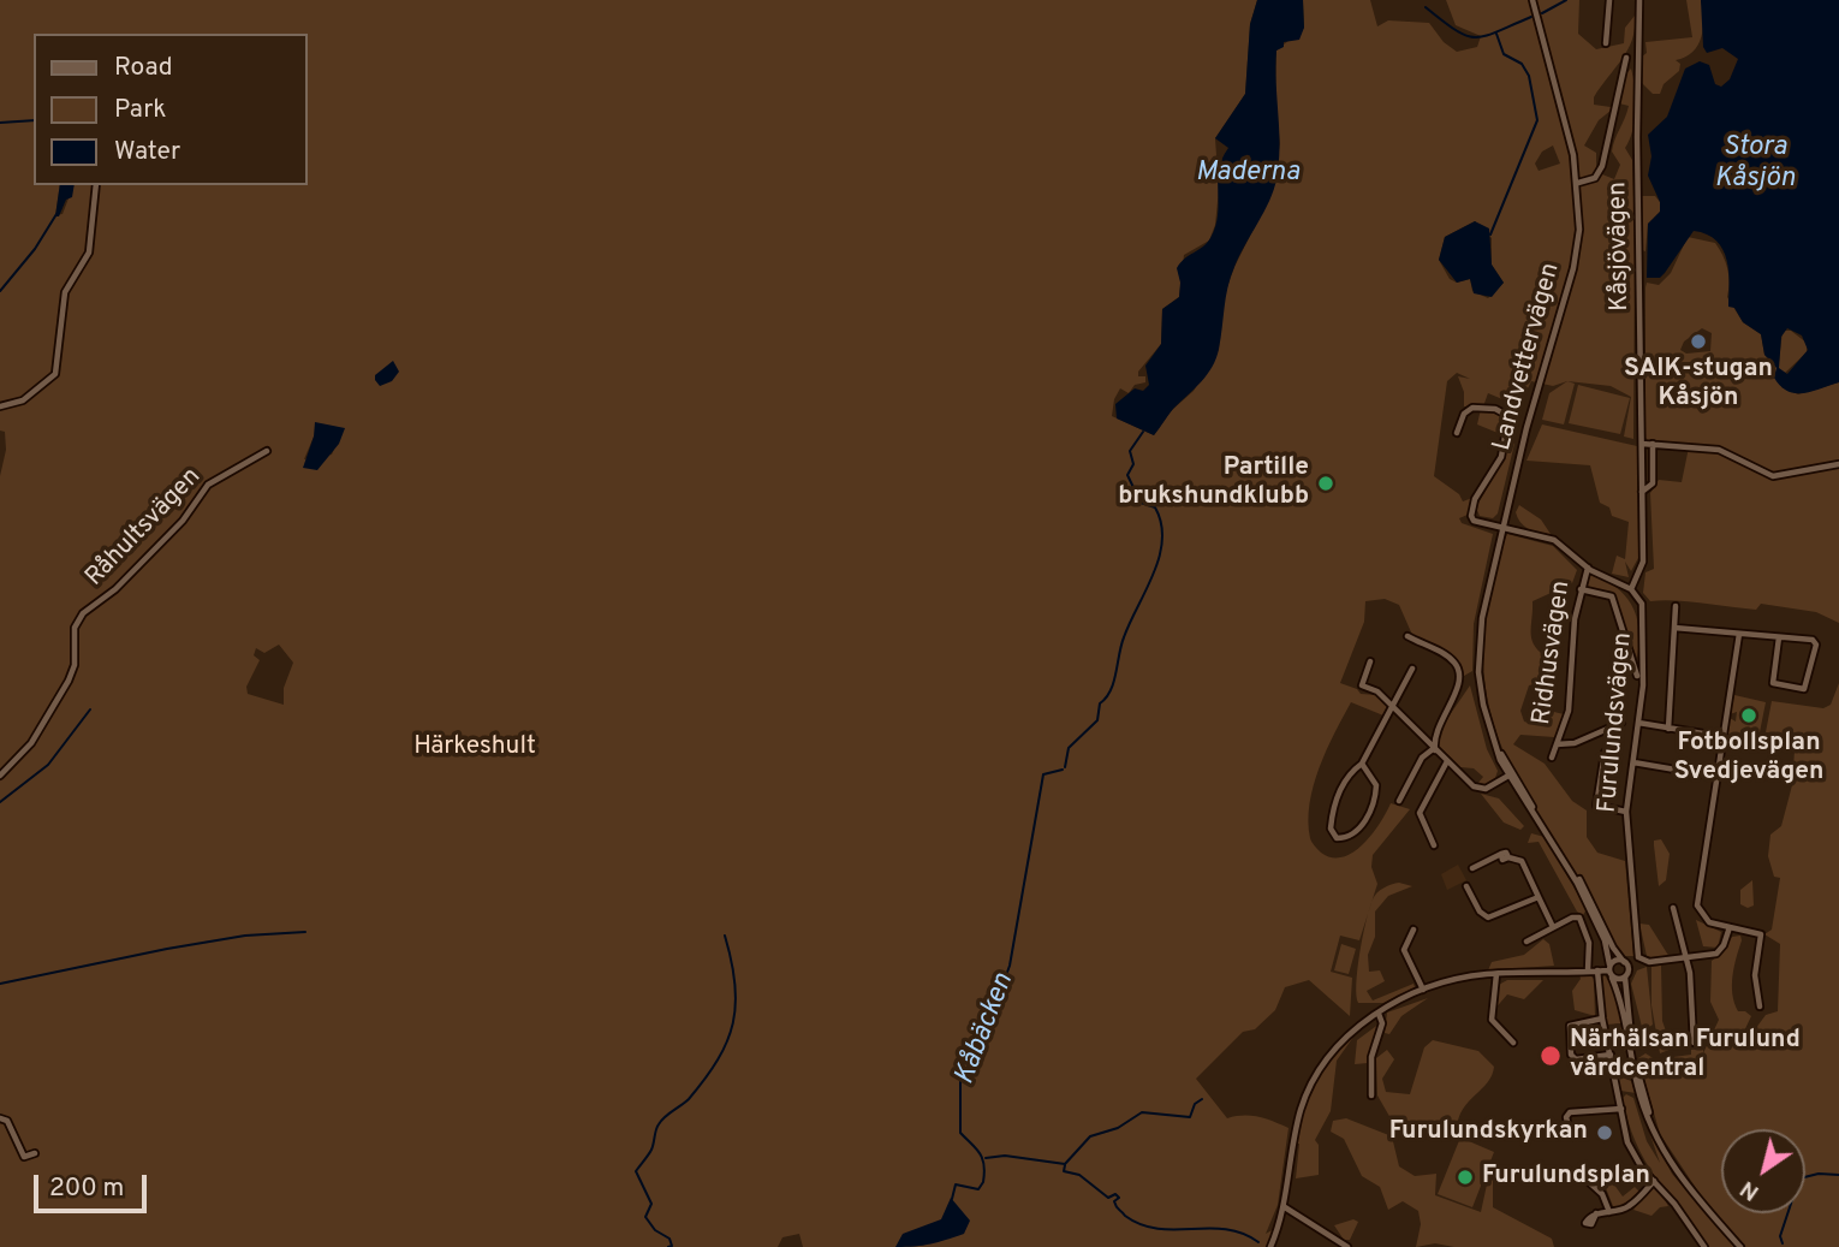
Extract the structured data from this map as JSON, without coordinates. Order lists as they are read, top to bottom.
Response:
{
  "streets": {
    "street": [
      "Kåsjövägen",
      "Landvettervägen",
      "Råhultsvägen",
      "Ridhusvägen",
      "Furulundsvägen"
    ]
  },
  "crossings": [
    ["Kåsjövägen", "Furulundsvägen"]
  ],
  "water": ["Stora Kåsjön", "Maderna", "Kåbäcken"],
  "parks": ["Härkeshult"],
  "places": [
    "SAIK-stugan Kåsjön",
    "Partille brukshundklubb",
    "Fotbollsplan Svedjevägen",
    "Närhälsan Furulund vårdcentral",
    "Furulundskyrkan",
    "Furulundsplan"
  ],
  "legend": ["Road", "Park", "Water"],
  "scale_bar": "200 m",
  "north": "bottom left"
}
